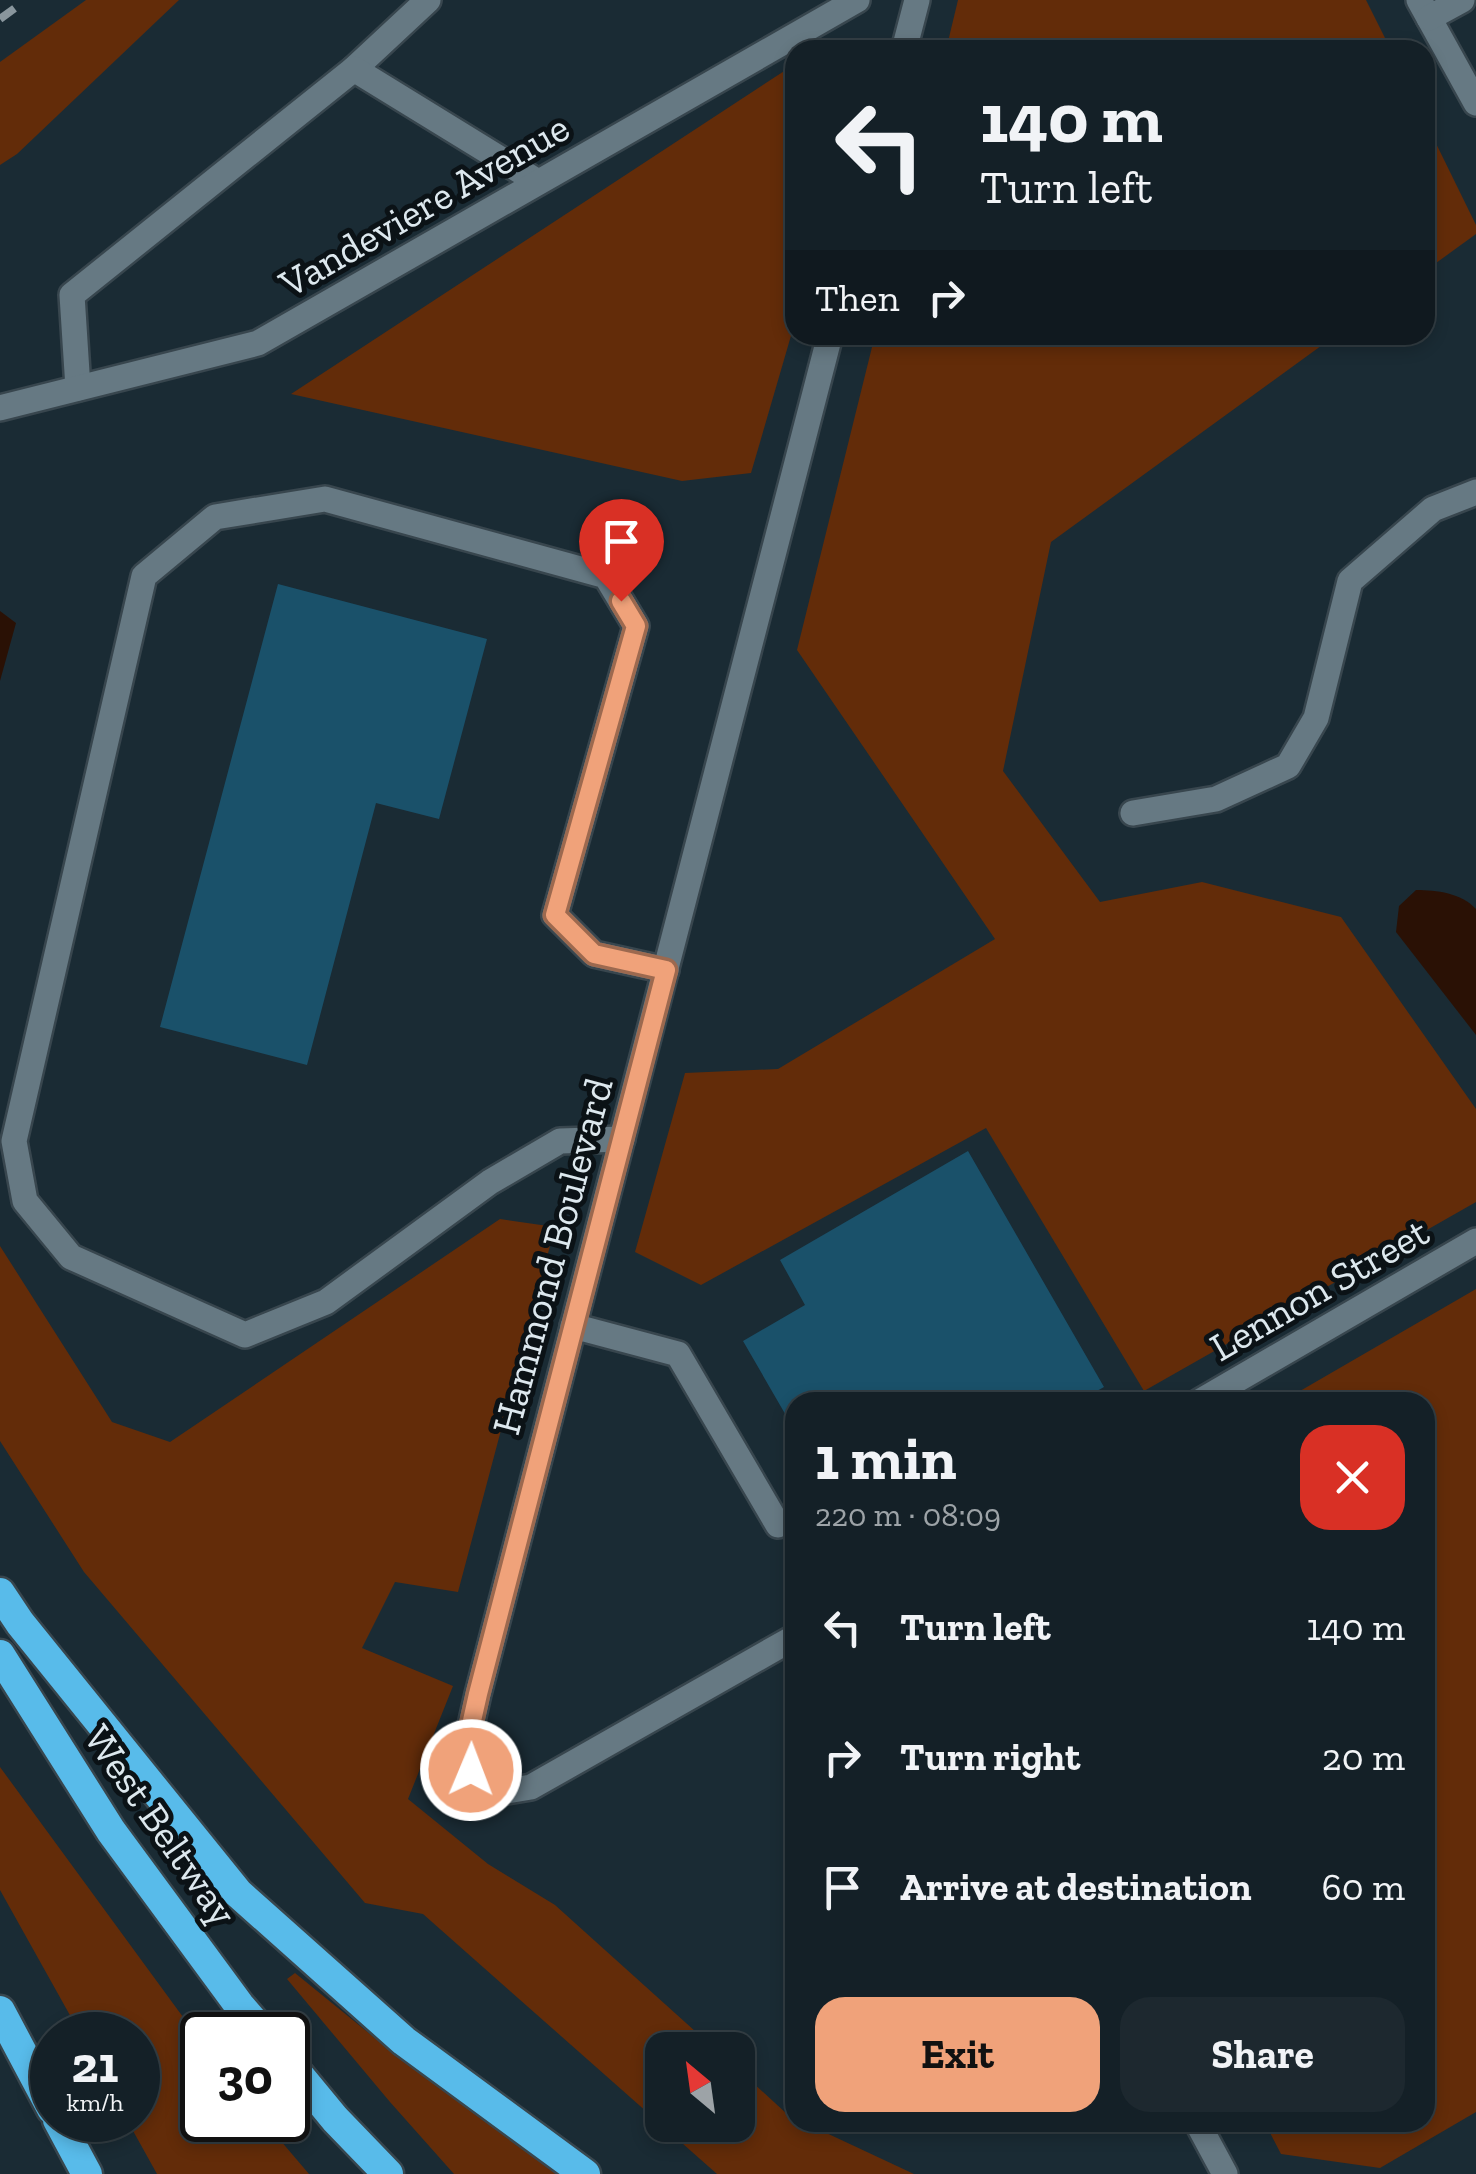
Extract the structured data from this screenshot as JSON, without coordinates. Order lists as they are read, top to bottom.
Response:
{
  "streets": {
    "highway": ["West Beltway"],
    "street": ["Vandeviere Avenue", "Hammond Boulevard", "Lennon Street"]
  },
  "north": "top left",
  "page": {
    "turn": ["140 m", "Turn left"],
    "then": "Then",
    "heading": ["1 min", "220 m · 08:09"],
    "list": [
      {
        "name": "Turn left",
        "value": "140 m"
      },
      {
        "name": "Turn right",
        "value": "20 m"
      },
      {
        "name": "Arrive at destination",
        "value": "60 m"
      }
    ],
    "buttons": ["Exit", "Share"],
    "speed": "21 km/h",
    "limit": "30"
  }
}
